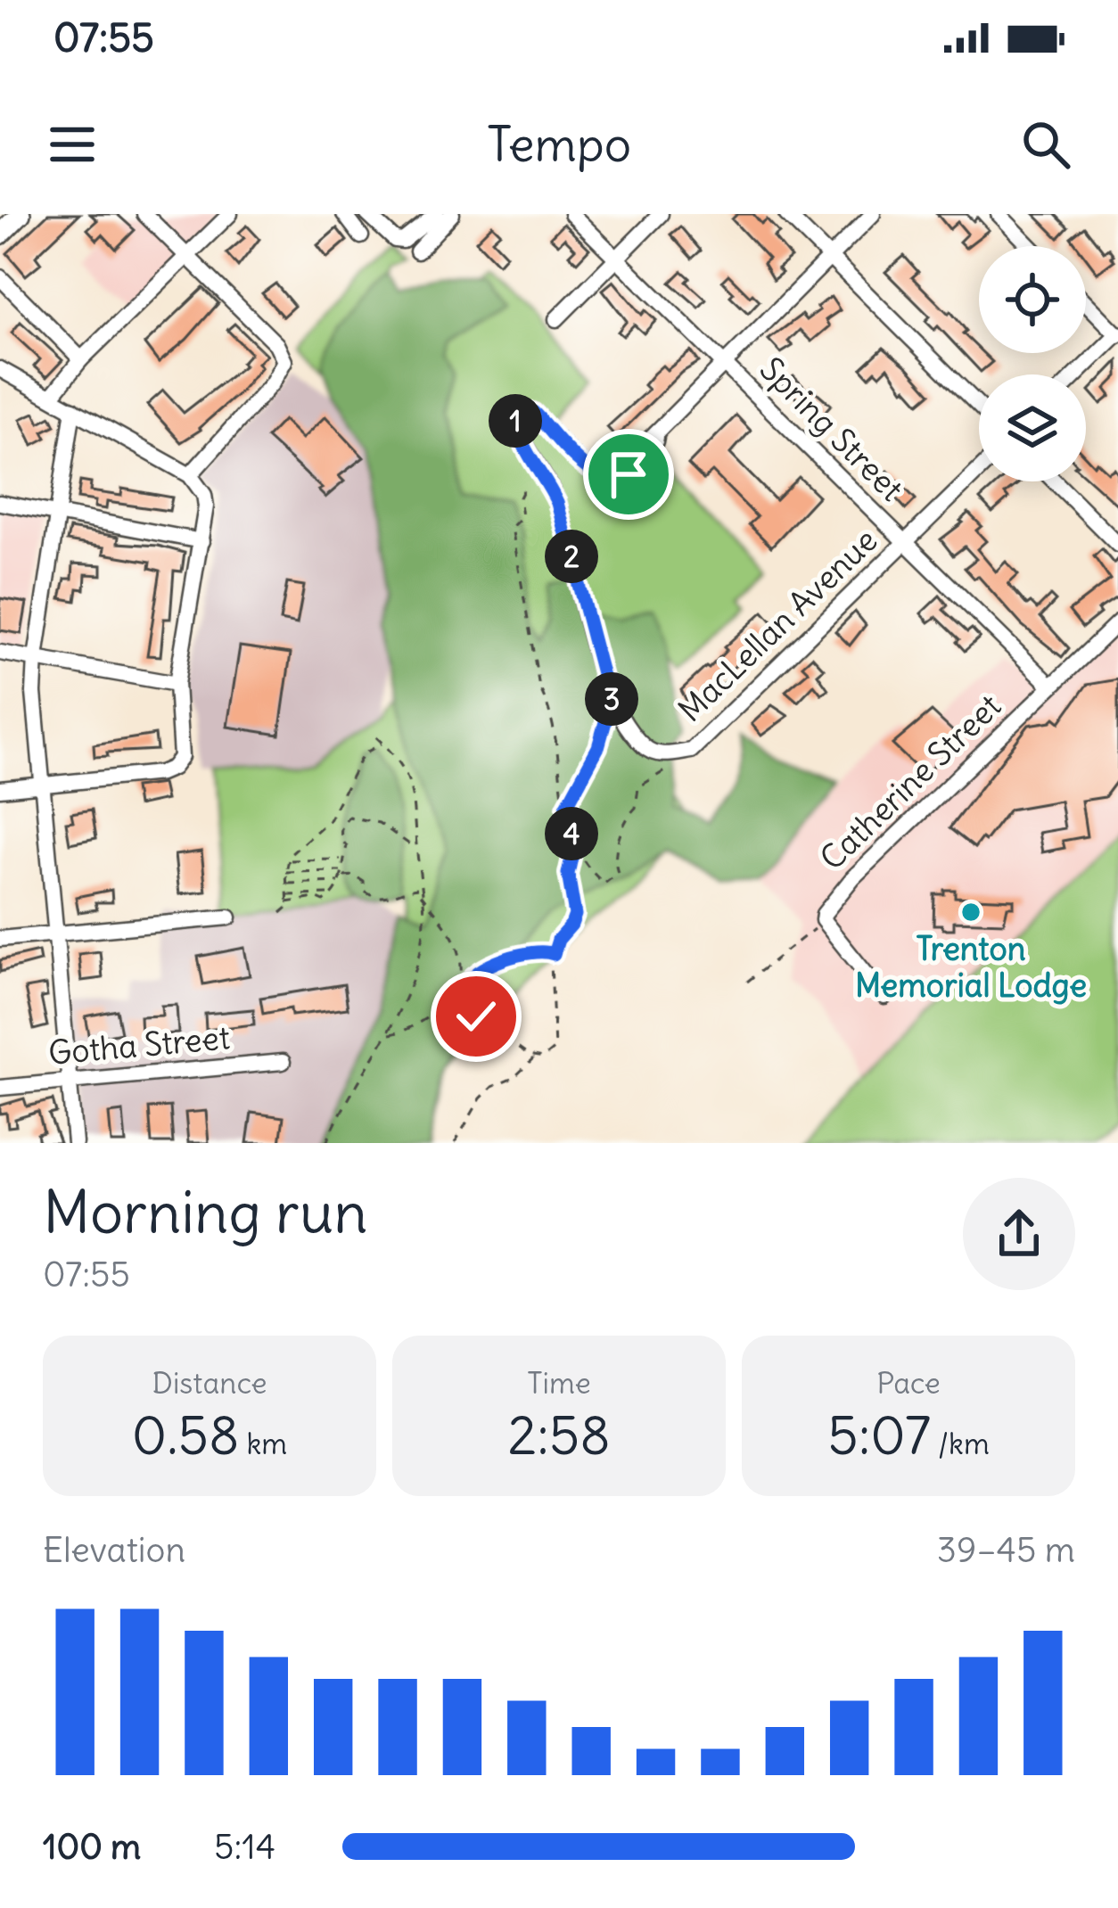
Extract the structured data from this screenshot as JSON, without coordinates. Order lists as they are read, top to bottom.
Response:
{
  "streets": {
    "street": [
      "Spring Street",
      "MacLellan Avenue",
      "Catherine Street",
      "Gotha Street"
    ]
  },
  "crossings": [
    ["Spring Street", "MacLellan Avenue"],
    ["Spring Street", "Catherine Street"]
  ],
  "places": ["Trenton Memorial Lodge"],
  "page": {
    "status": "07:55",
    "header": "Tempo",
    "pins": [
      "1",
      "2",
      "3",
      "4"
    ],
    "heading": ["Morning run", "07:55"],
    "stats": [
      ["Distance", "0.58 km"],
      ["Time", "2:58"],
      ["Pace", "5:07 /km"]
    ],
    "chart": ["Elevation", "39–45 m"],
    "list": [
      {
        "name": "100 m",
        "note": "5:14"
      }
    ]
  }
}
